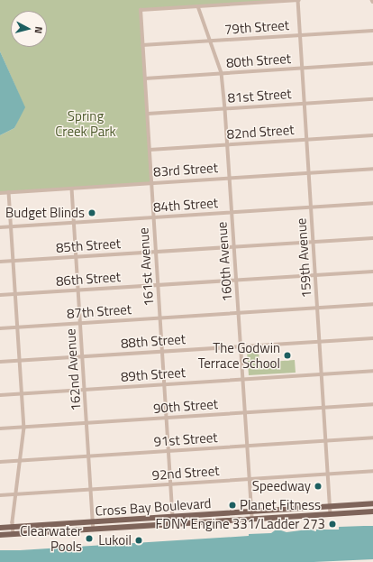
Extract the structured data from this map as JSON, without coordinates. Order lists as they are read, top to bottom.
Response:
{
  "streets": {
    "main road": ["Cross Bay Boulevard"],
    "street": [
      "79th Street",
      "80th Street",
      "81st Street",
      "82nd Street",
      "83rd Street",
      "84th Street",
      "85th Street",
      "159th Avenue",
      "160th Avenue",
      "161st Avenue",
      "86th Street",
      "87th Street",
      "88th Street",
      "162nd Avenue",
      "89th Street",
      "90th Street",
      "91st Street",
      "92nd Street"
    ]
  },
  "crossings": [
    ["79th Street", "159th Avenue"],
    ["79th Street", "160th Avenue"],
    ["79th Street", "161st Avenue"],
    ["80th Street", "159th Avenue"],
    ["80th Street", "160th Avenue"],
    ["80th Street", "161st Avenue"],
    ["81st Street", "159th Avenue"],
    ["81st Street", "160th Avenue"],
    ["81st Street", "161st Avenue"],
    ["82nd Street", "159th Avenue"],
    ["82nd Street", "160th Avenue"],
    ["82nd Street", "161st Avenue"],
    ["83rd Street", "159th Avenue"],
    ["83rd Street", "160th Avenue"],
    ["83rd Street", "161st Avenue"],
    ["83rd Street", "162nd Avenue"],
    ["84th Street", "159th Avenue"],
    ["84th Street", "160th Avenue"],
    ["84th Street", "161st Avenue"],
    ["84th Street", "162nd Avenue"],
    ["85th Street", "159th Avenue"],
    ["85th Street", "160th Avenue"],
    ["85th Street", "161st Avenue"],
    ["85th Street", "162nd Avenue"],
    ["159th Avenue", "86th Street"],
    ["159th Avenue", "87th Street"],
    ["159th Avenue", "88th Street"],
    ["159th Avenue", "89th Street"],
    ["159th Avenue", "90th Street"],
    ["159th Avenue", "91st Street"],
    ["159th Avenue", "92nd Street"],
    ["159th Avenue", "Cross Bay Boulevard"],
    ["160th Avenue", "161st Avenue"],
    ["160th Avenue", "86th Street"],
    ["160th Avenue", "87th Street"],
    ["160th Avenue", "88th Street"],
    ["160th Avenue", "89th Street"],
    ["160th Avenue", "90th Street"],
    ["160th Avenue", "91st Street"],
    ["160th Avenue", "92nd Street"],
    ["160th Avenue", "Cross Bay Boulevard"],
    ["161st Avenue", "86th Street"],
    ["161st Avenue", "87th Street"],
    ["161st Avenue", "88th Street"],
    ["161st Avenue", "89th Street"],
    ["161st Avenue", "90th Street"],
    ["161st Avenue", "91st Street"],
    ["161st Avenue", "92nd Street"],
    ["161st Avenue", "Cross Bay Boulevard"],
    ["86th Street", "162nd Avenue"],
    ["87th Street", "162nd Avenue"],
    ["88th Street", "162nd Avenue"],
    ["162nd Avenue", "89th Street"],
    ["162nd Avenue", "90th Street"],
    ["162nd Avenue", "91st Street"],
    ["162nd Avenue", "92nd Street"],
    ["162nd Avenue", "Cross Bay Boulevard"]
  ],
  "parks": ["Spring Creek Park"],
  "places": [
    "Budget Blinds",
    "The Godwin Terrace School",
    "Speedway",
    "Planet Fitness",
    "FDNY Engine 331/Ladder 273",
    "Clearwater Pools",
    "Lukoil"
  ],
  "north": "right"
}
